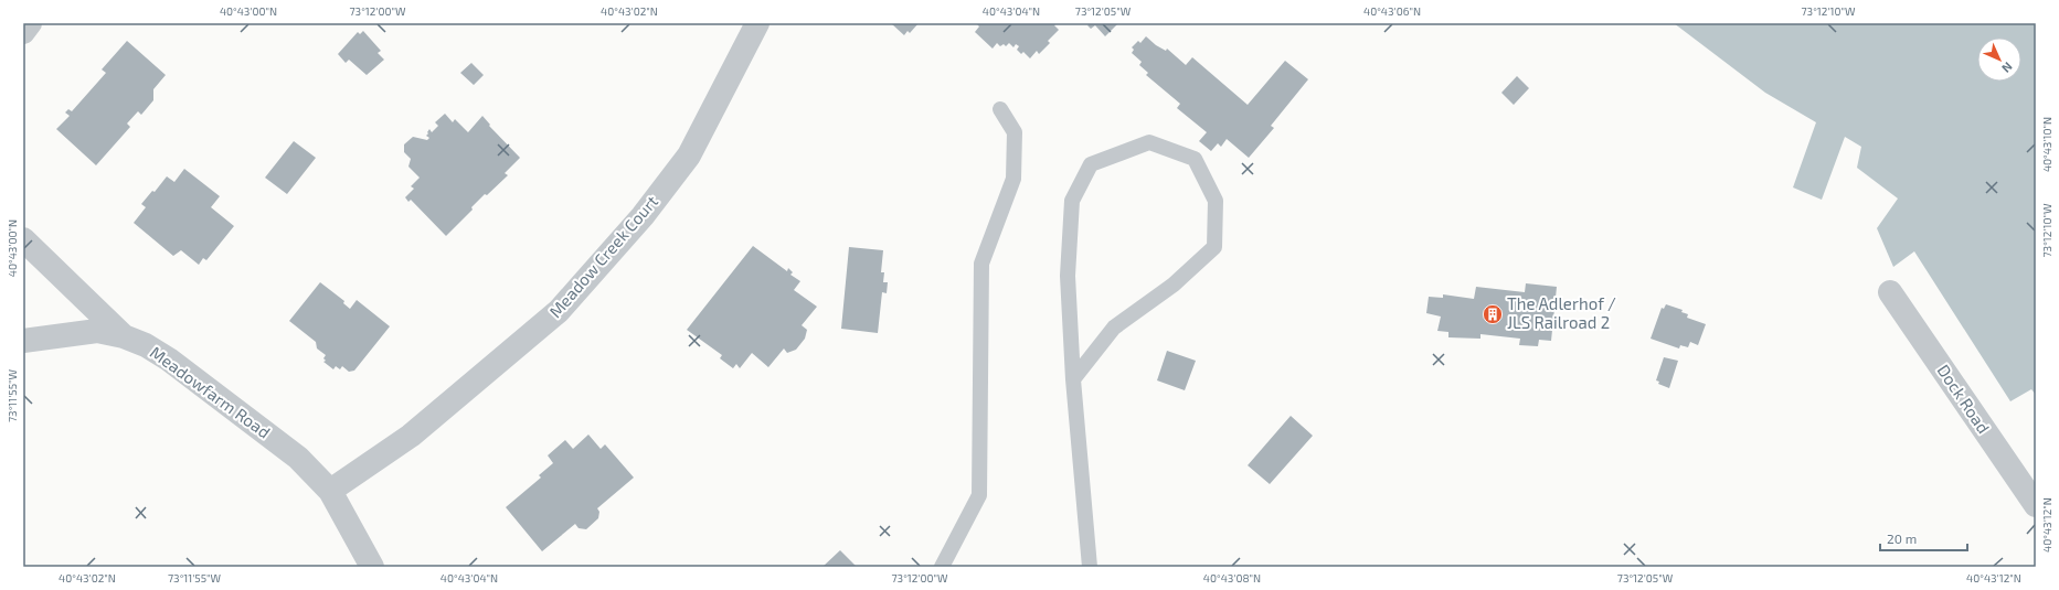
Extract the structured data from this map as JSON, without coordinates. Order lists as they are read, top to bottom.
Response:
{
  "streets": {
    "street": ["Meadow Creek Court", "Meadowfarm Road", "Dock Road"]
  },
  "crossings": [
    ["Meadow Creek Court", "Meadowfarm Road"]
  ],
  "places": {
    "building": ["The Adlerhof / JLS Railroad 2"]
  },
  "scale_bar": "20 m",
  "north": "bottom right",
  "coordinates": [
    "40°43'00\"N",
    "73°12'00\"W",
    "40°43'02\"N",
    "40°43'04\"N",
    "73°12'05\"W",
    "40°43'06\"N",
    "73°12'10\"W",
    "40°43'10\"N",
    "73°11'55\"W",
    "40°43'12\"N",
    "40°43'08\"N"
  ]
}
